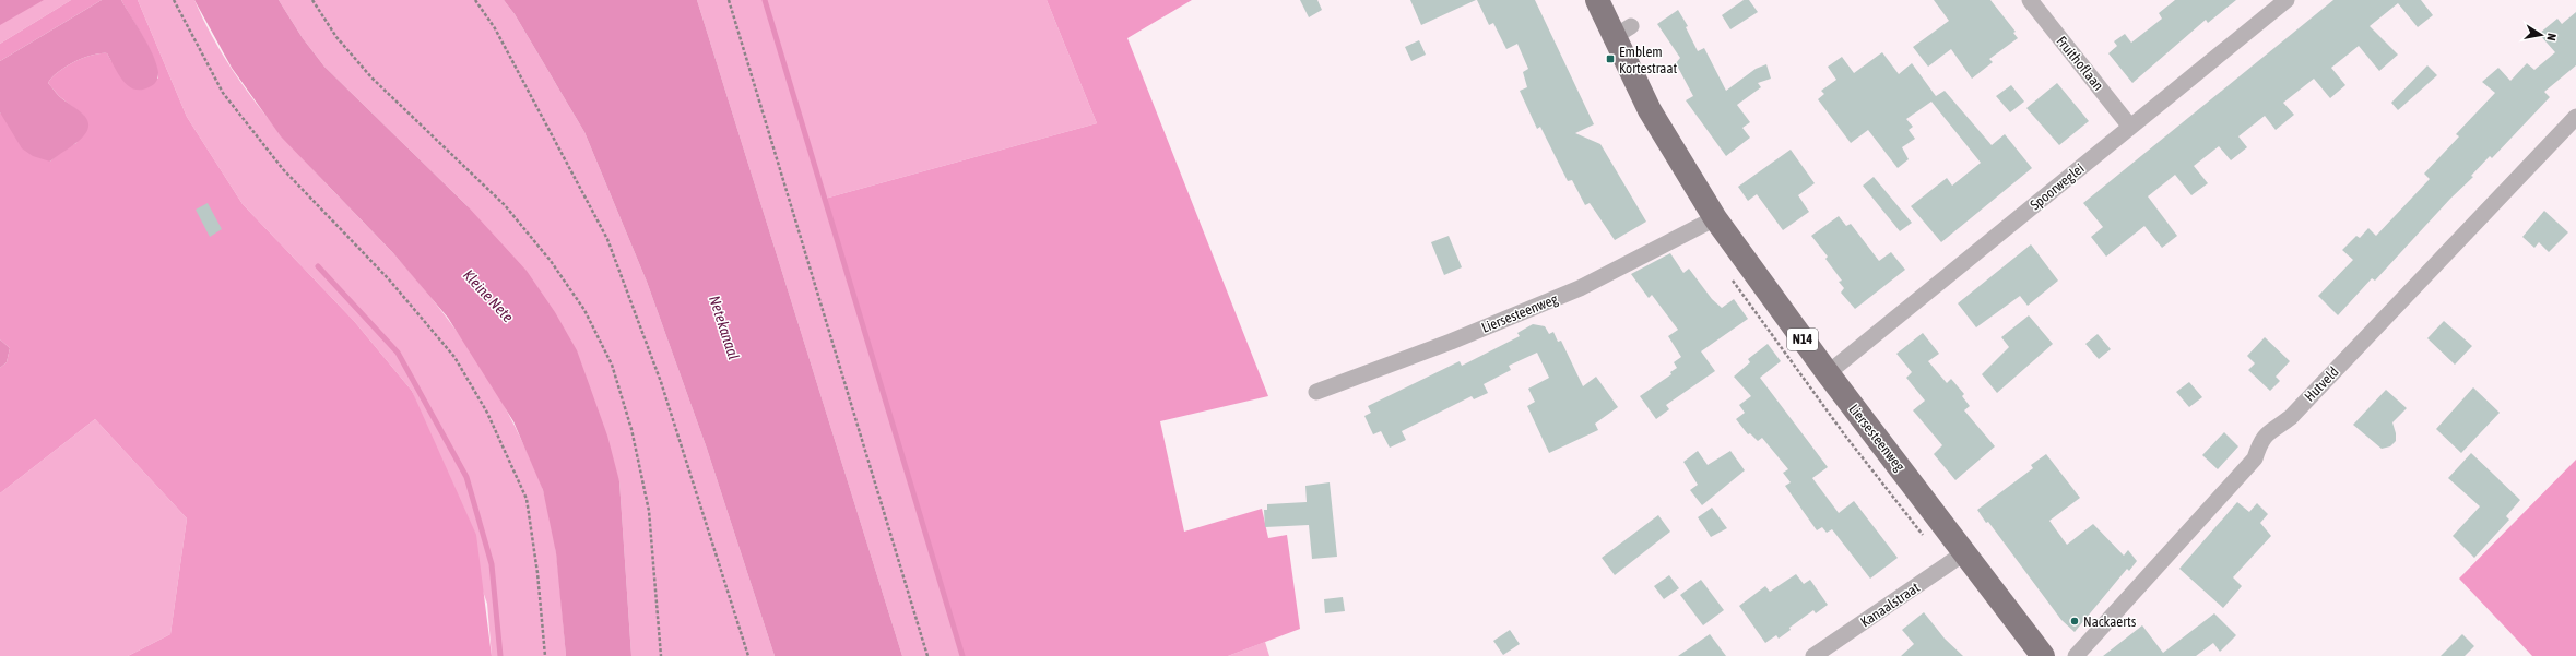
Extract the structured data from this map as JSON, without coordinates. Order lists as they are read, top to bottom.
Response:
{
  "streets": {
    "main road": ["Liersesteenweg", "N14"],
    "street": [
      "Fruithoflaan",
      "Spoorweglei",
      "Hutveld",
      "Kanaalstraat"
    ]
  },
  "crossings": [
    ["Fruithoflaan", "Spoorweglei"],
    ["Spoorweglei", "Liersesteenweg"],
    ["Liersesteenweg", "Kanaalstraat"]
  ],
  "water": ["Kleine Nete", "Netekanaal"],
  "places": {
    "transit": ["Emblem Kortestraat"],
    "other": ["Nackaerts"]
  },
  "north": "right"
}
